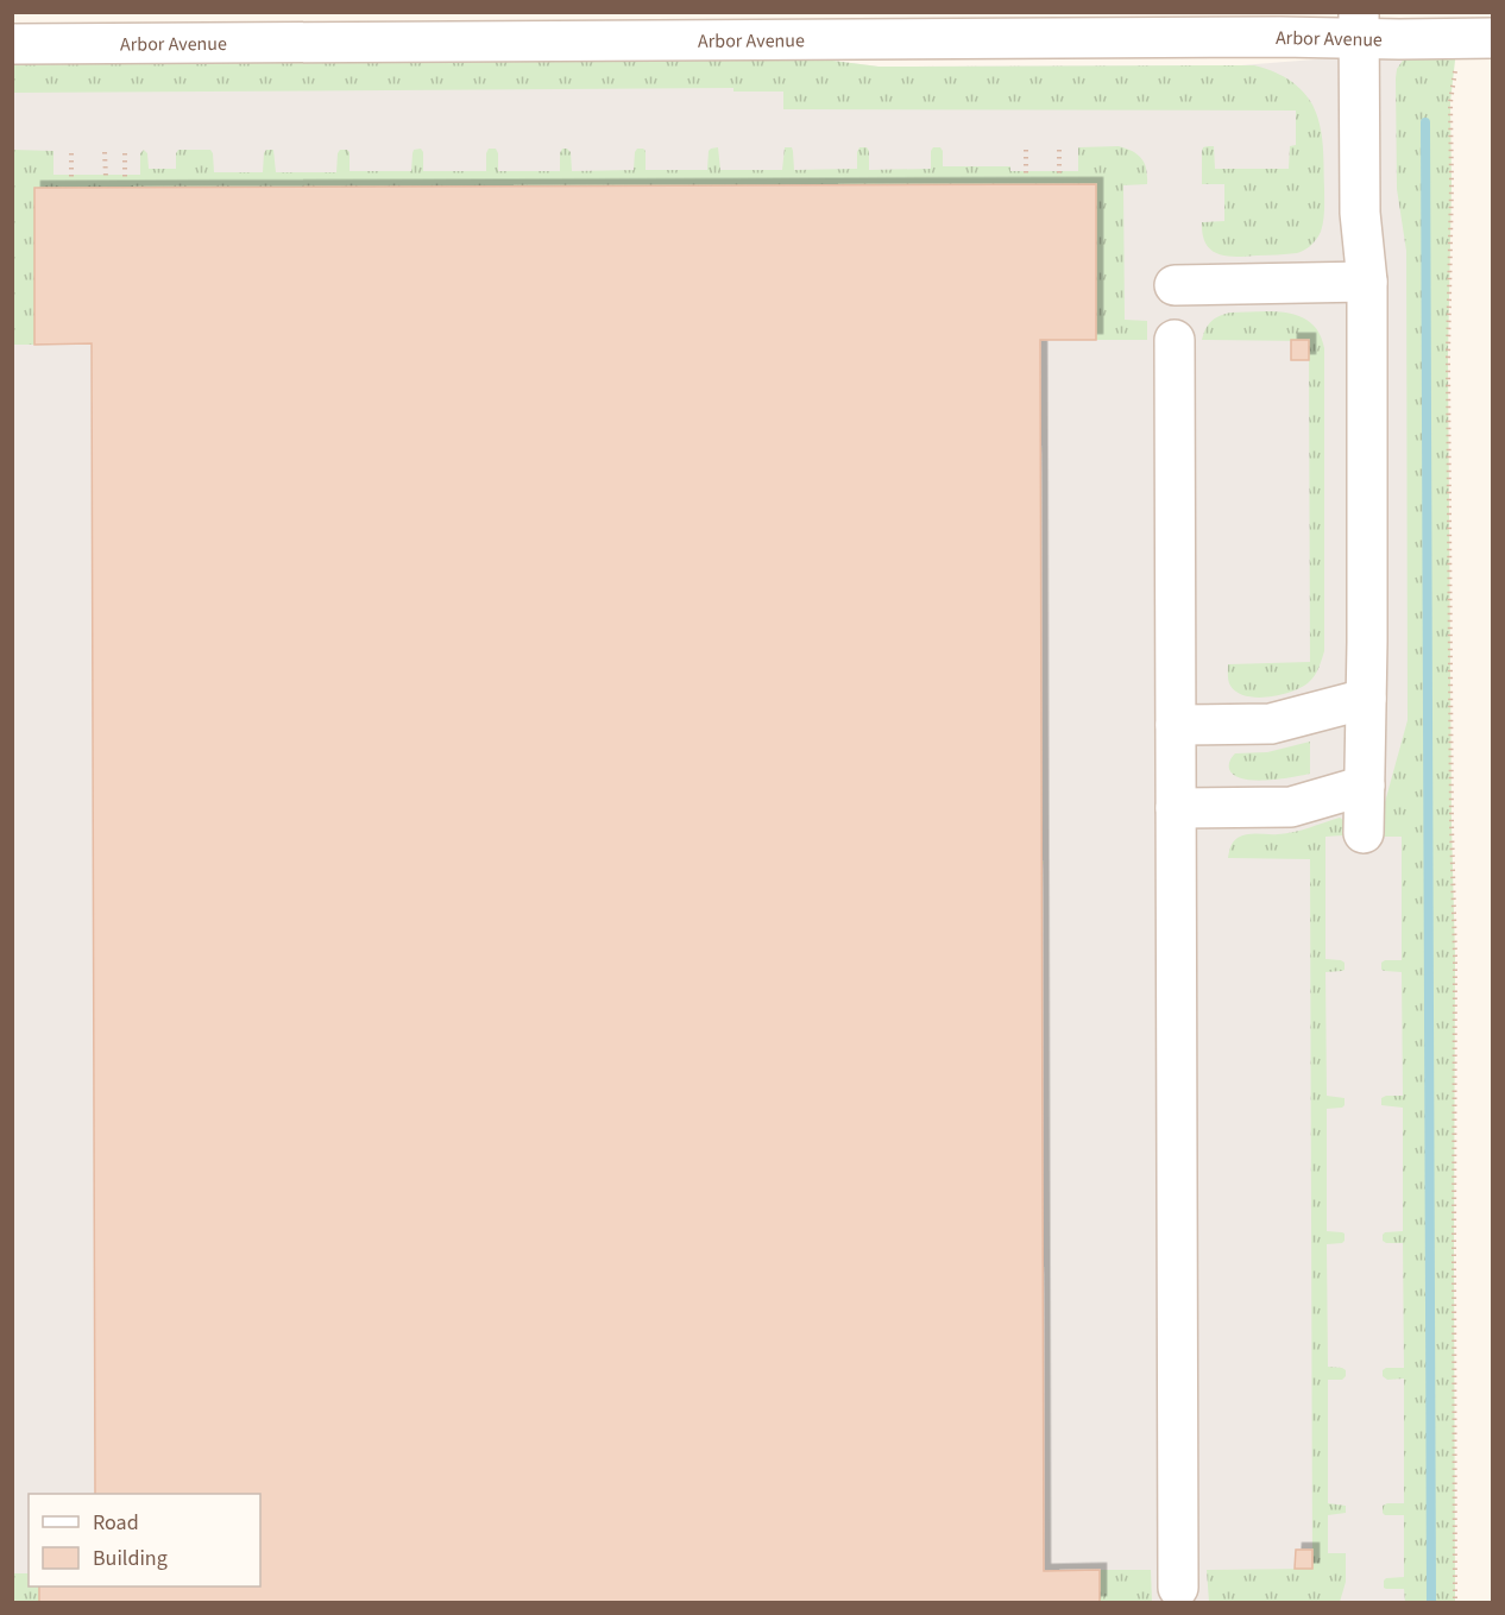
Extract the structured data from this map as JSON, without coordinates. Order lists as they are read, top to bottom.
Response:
{
  "streets": {
    "street": ["Arbor Avenue"]
  },
  "legend": ["Road", "Building"]
}
